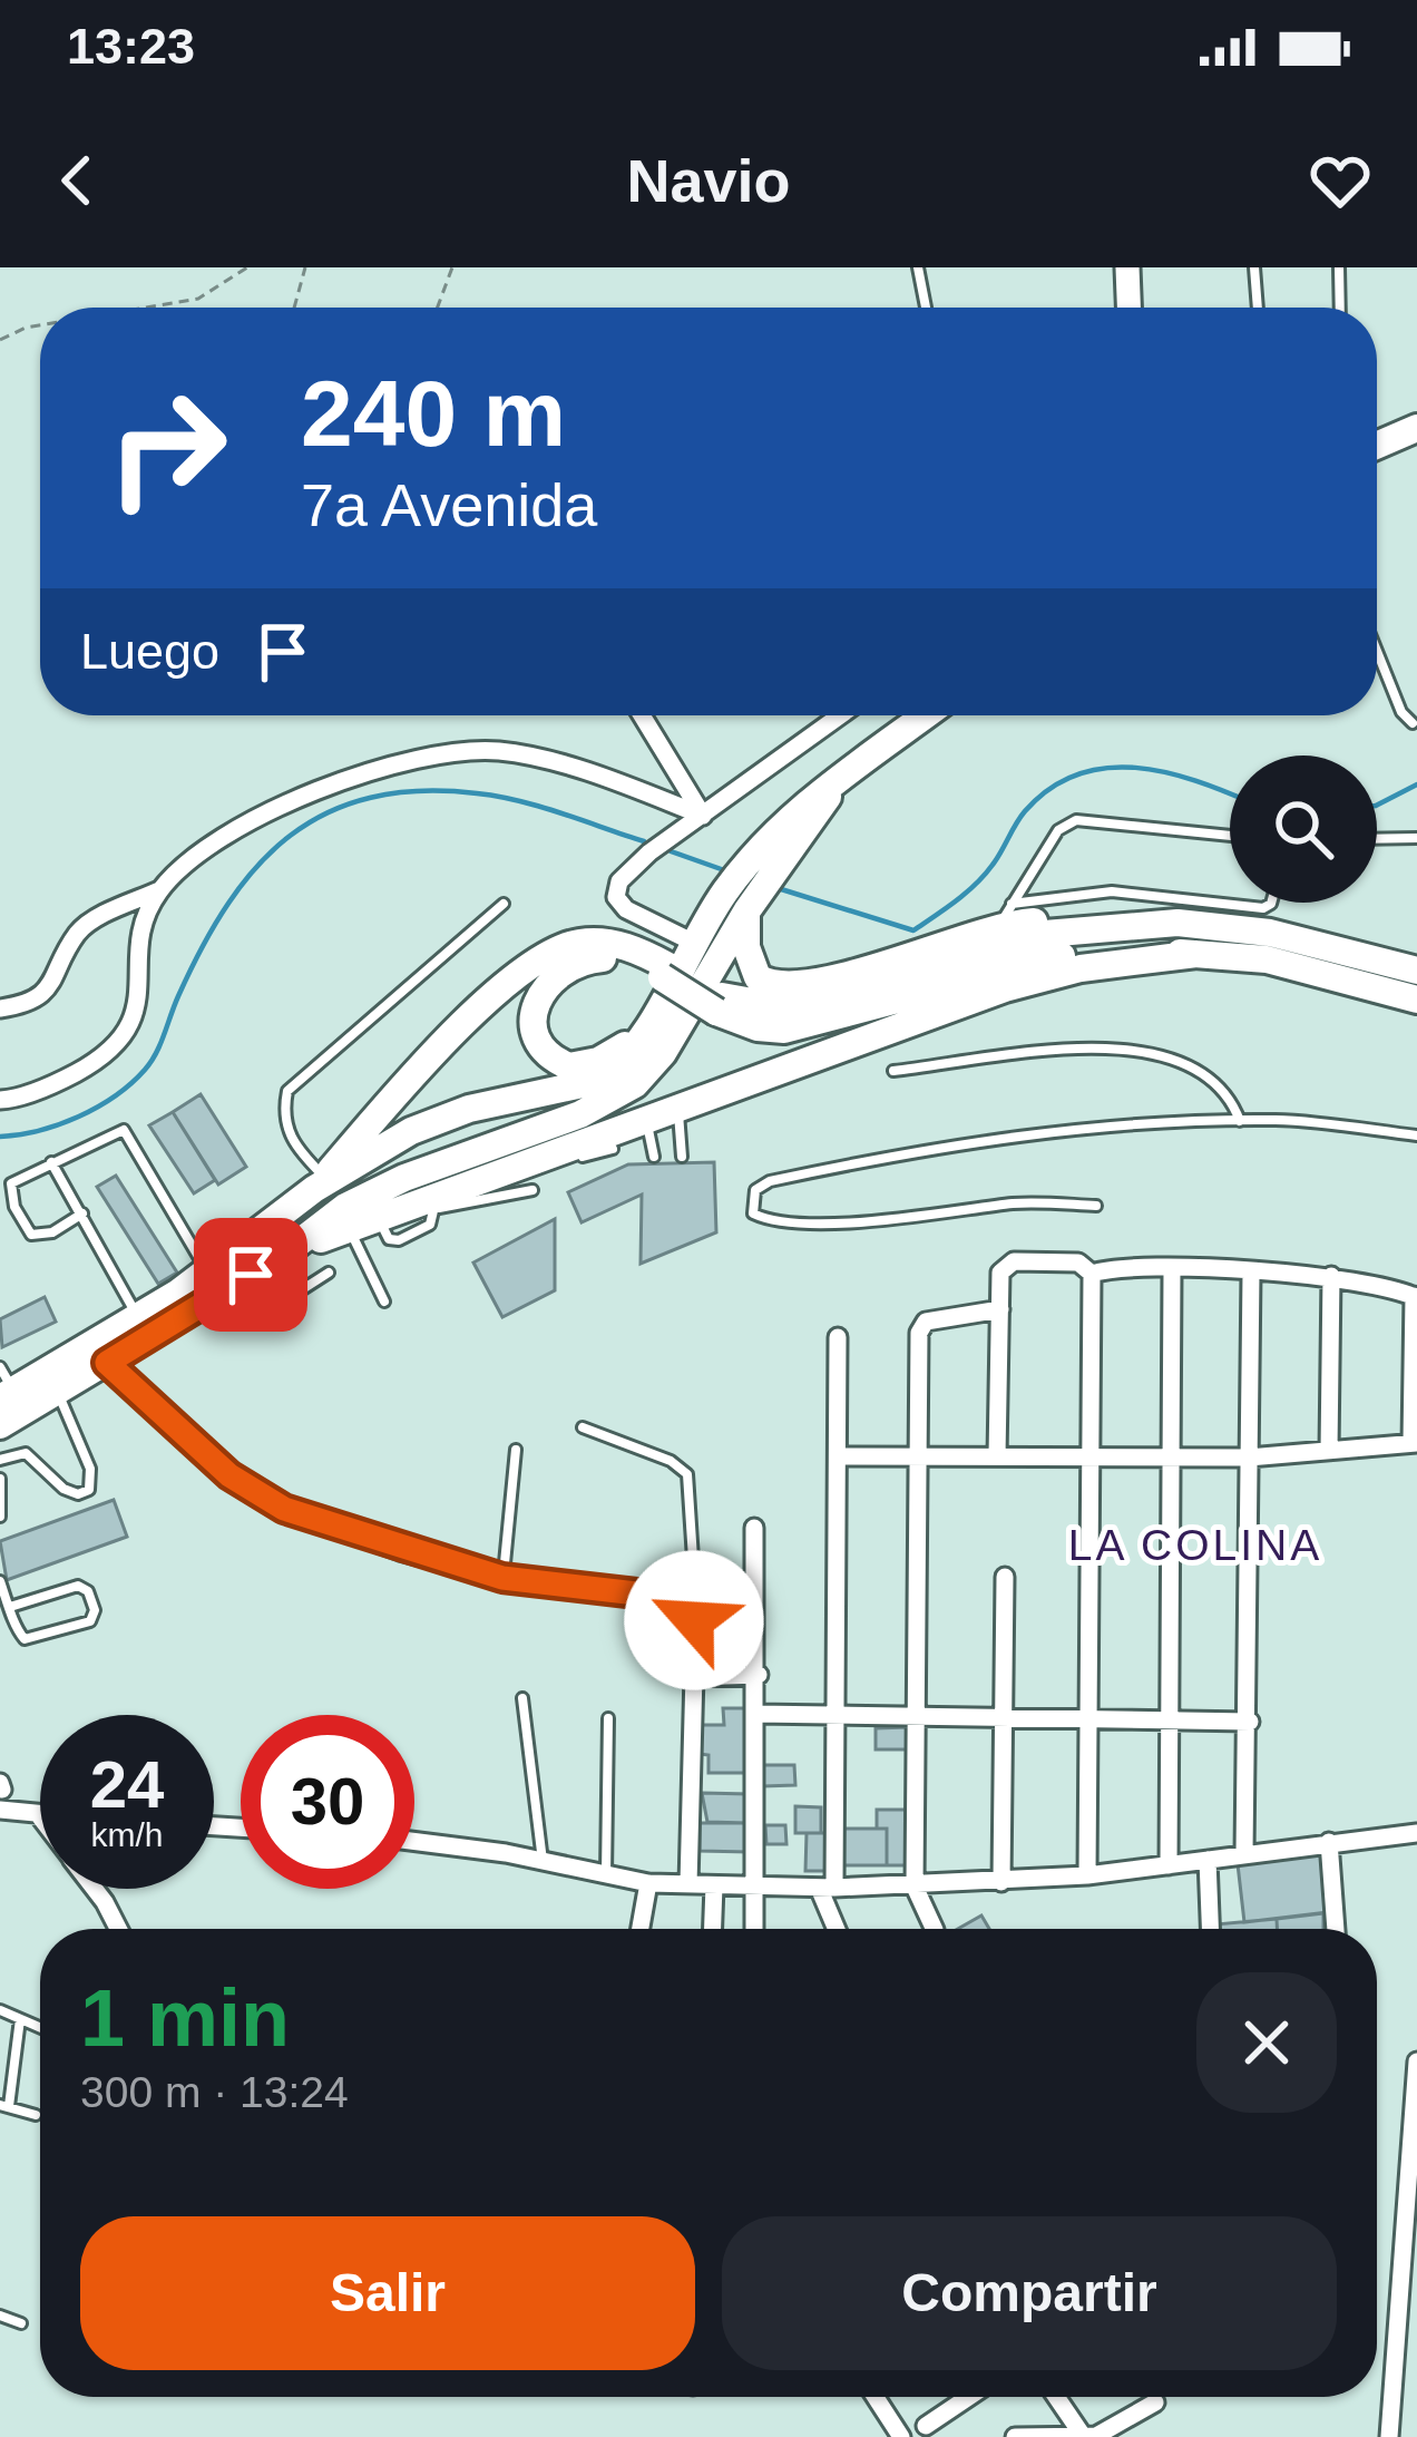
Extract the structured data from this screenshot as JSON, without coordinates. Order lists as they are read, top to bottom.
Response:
{
  "districts": ["LA COLINA"],
  "page": {
    "status": "13:23",
    "header": "Navio",
    "turn": ["240 m", "7a Avenida"],
    "then": "Luego",
    "speed": "24 km/h",
    "limit": "30",
    "heading": ["1 min", "300 m · 13:24"],
    "buttons": ["Salir", "Compartir"]
  }
}
